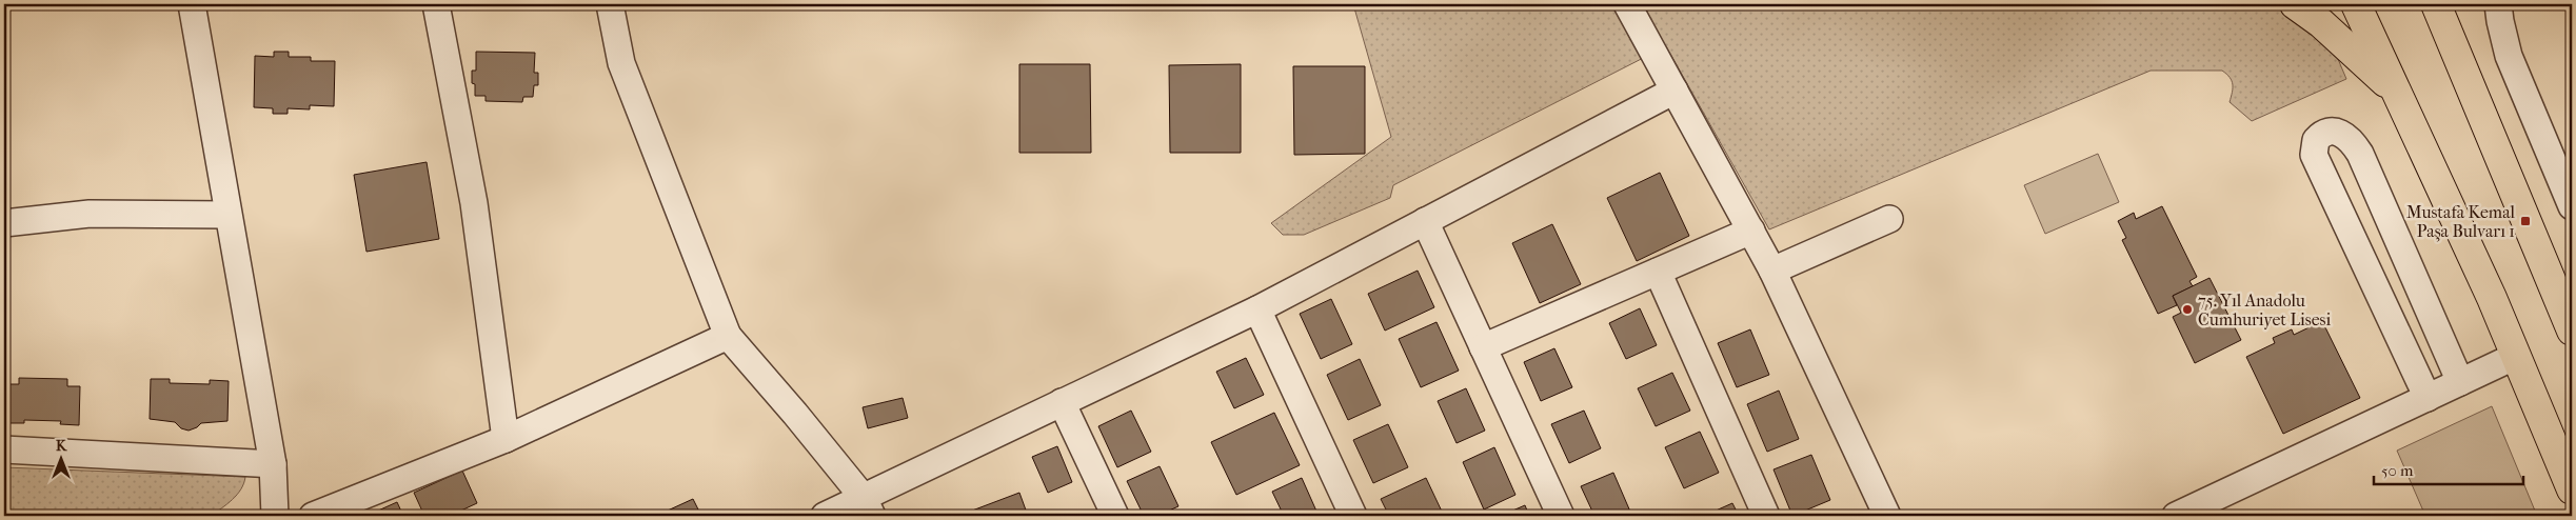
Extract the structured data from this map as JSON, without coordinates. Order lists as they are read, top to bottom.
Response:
{
  "places": {
    "transit": ["Mustafa Kemal Paşa Bulvarı 1"],
    "other": ["75. Yıl Anadolu Cumhuriyet Lisesi"]
  },
  "scale_bar": "50 m",
  "north": "top"
}
